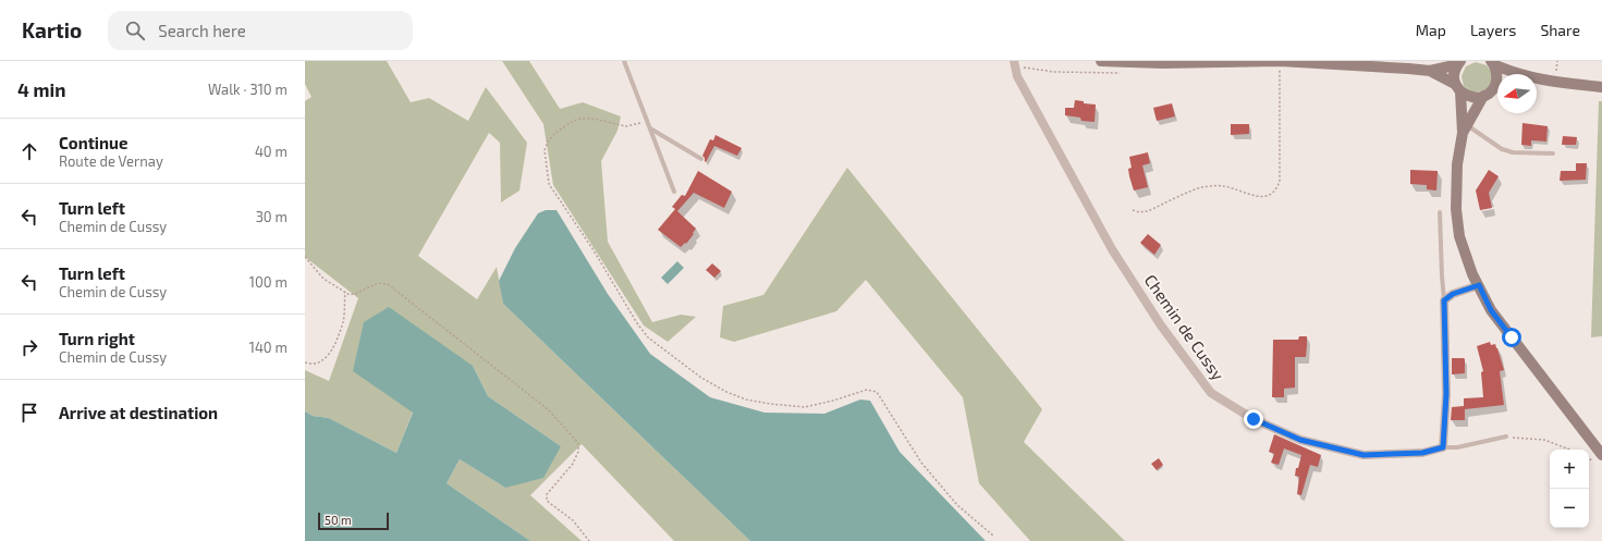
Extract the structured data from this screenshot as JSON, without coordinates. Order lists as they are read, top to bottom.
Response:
{
  "streets": {
    "street": ["Chemin de Cussy"]
  },
  "scale_bar": "50 m",
  "north": "left",
  "page": {
    "header": "Kartio",
    "search": "Search here",
    "nav": ["Map", "Layers", "Share"],
    "heading": ["4 min", "Walk · 310 m"],
    "list": [
      ["Continue", "Route de Vernay", "40 m"],
      ["Turn left", "Chemin de Cussy", "30 m"],
      ["Turn left", "Chemin de Cussy", "100 m"],
      ["Turn right", "Chemin de Cussy", "140 m"],
      "Arrive at destination"
    ],
    "map_buttons": ["+", "−"],
    "scale": "50 m"
  }
}
